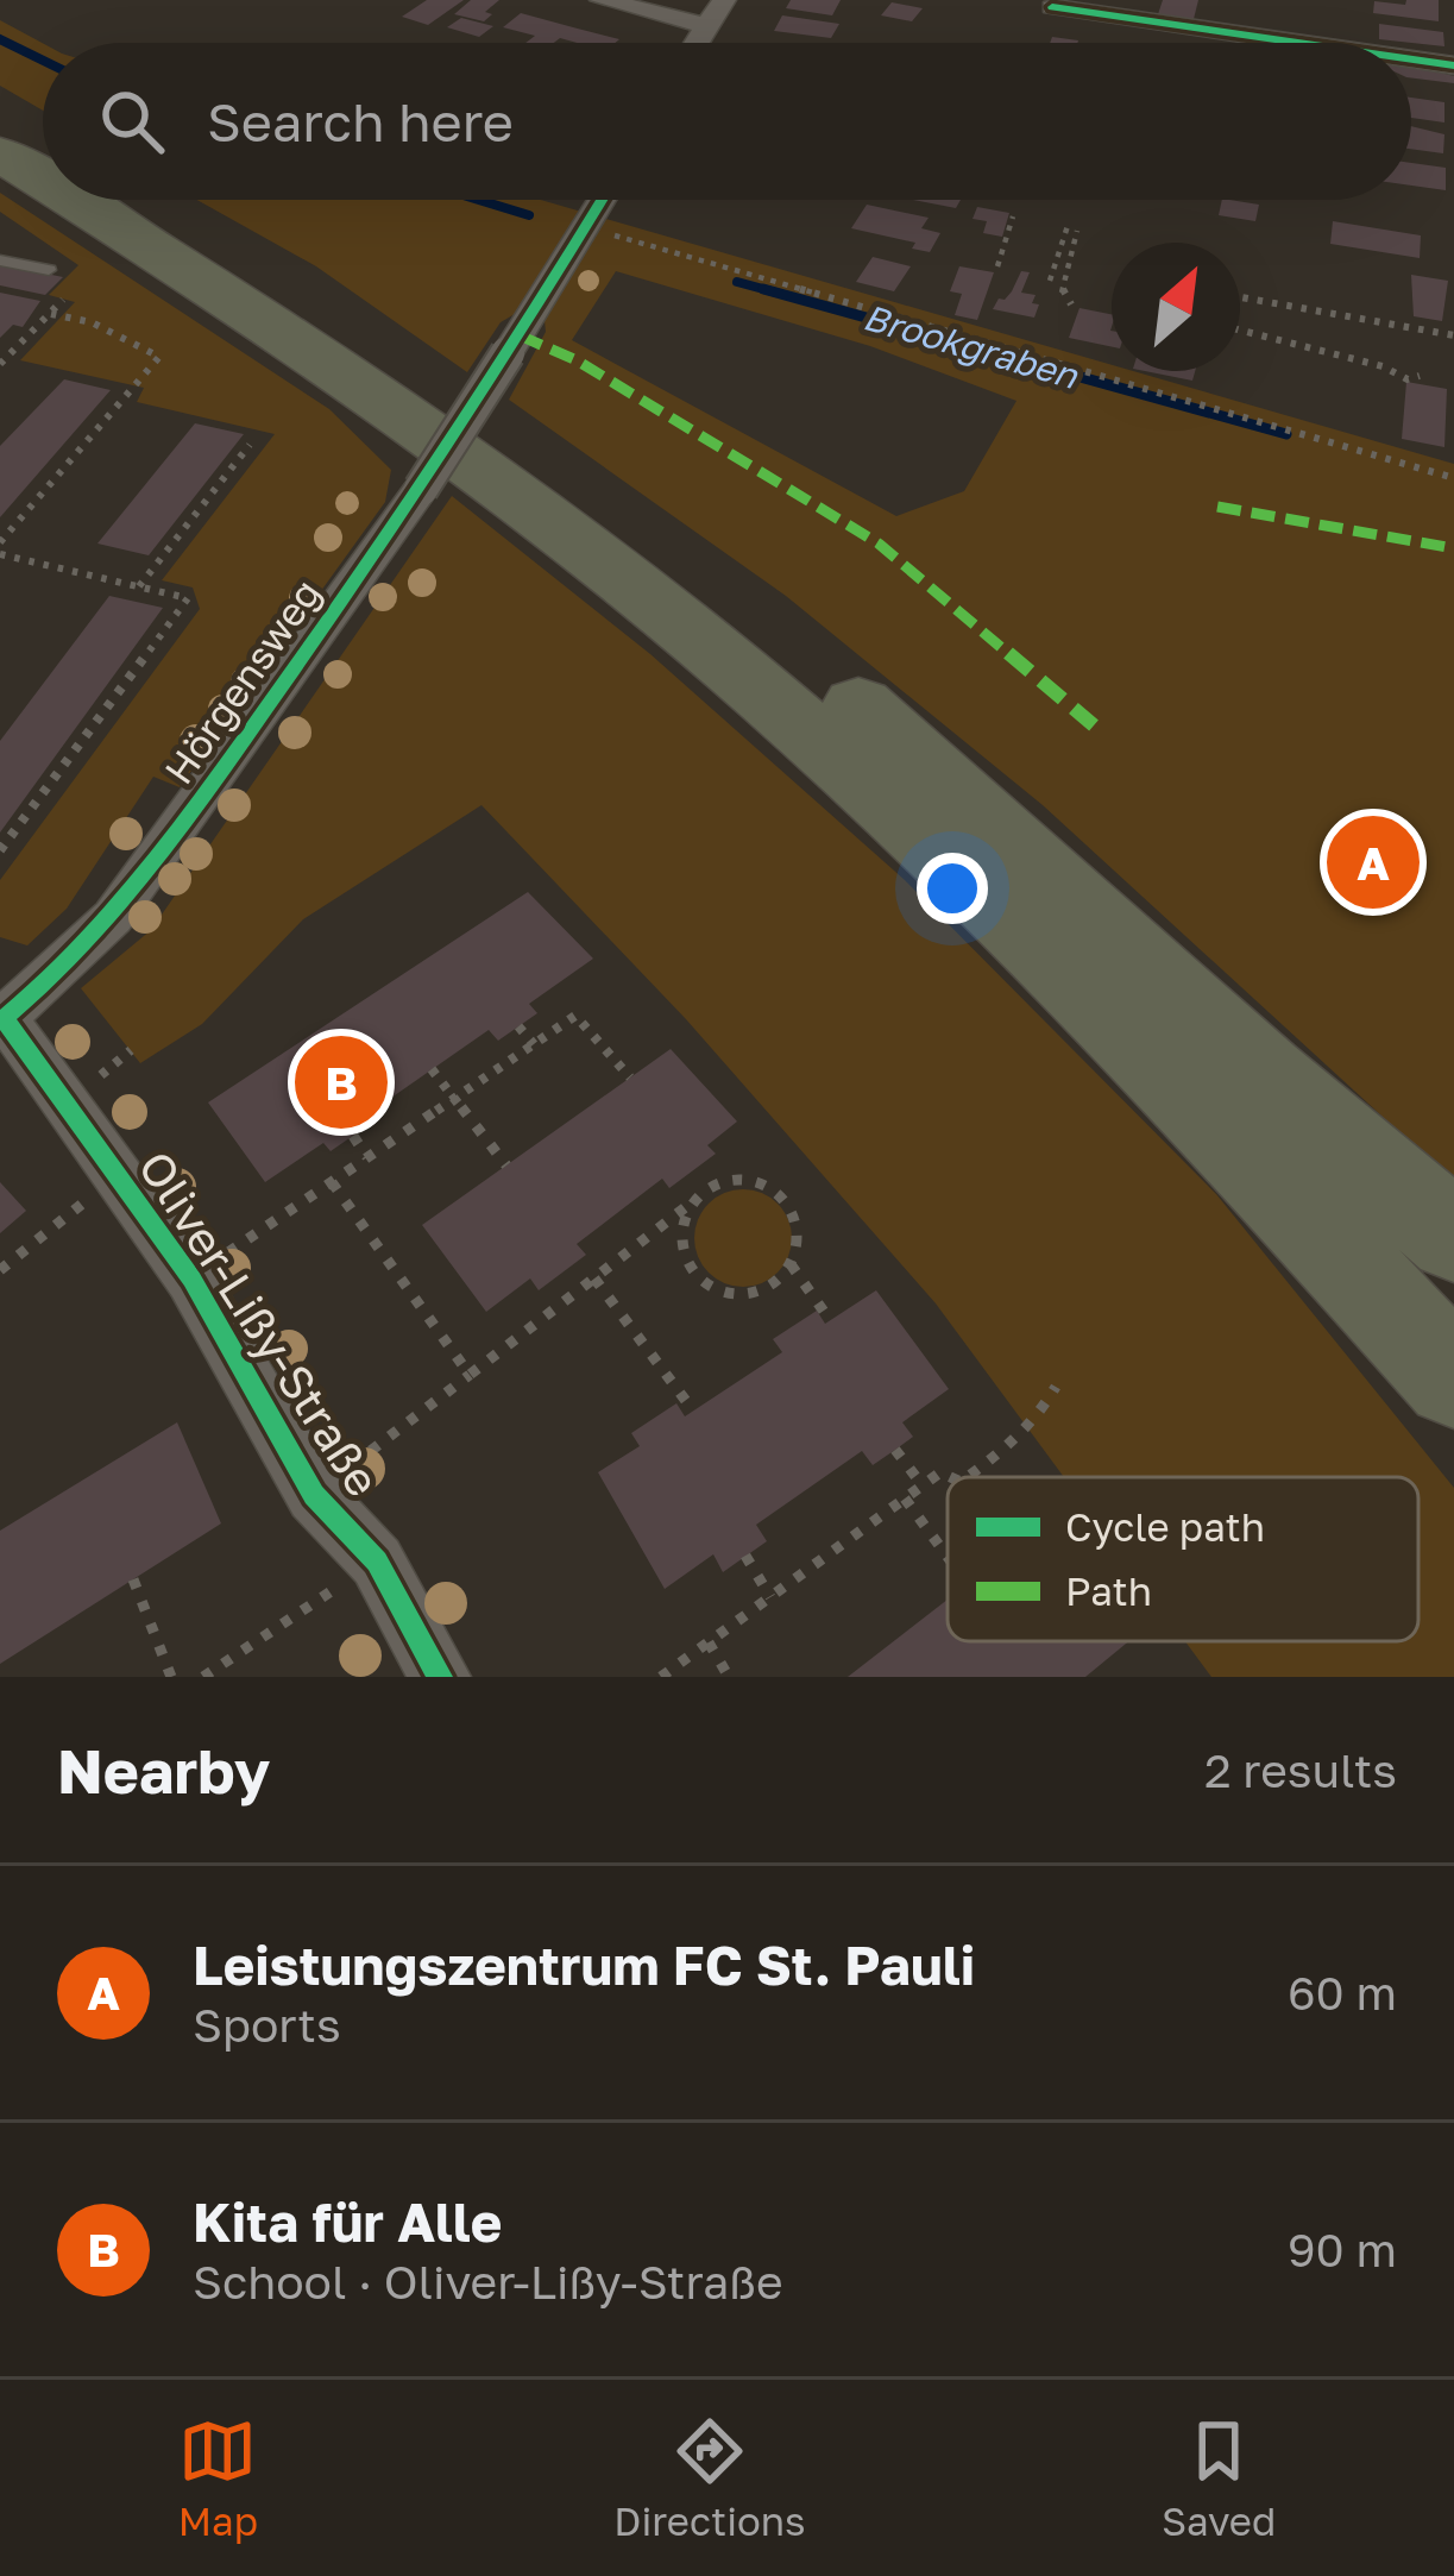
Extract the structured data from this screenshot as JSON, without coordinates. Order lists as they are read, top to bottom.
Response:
{
  "streets": {
    "street": ["Hörgensweg", "Oliver-Lißy-Straße"]
  },
  "crossings": [
    ["Hörgensweg", "Oliver-Lißy-Straße"]
  ],
  "water": ["Brookgraben"],
  "legend": ["Cycle path", "Path"],
  "north": "top right",
  "page": {
    "search": "Search here",
    "pins": ["A", "B"],
    "heading": ["Nearby", "2 results"],
    "list": [
      {
        "mark": "A",
        "name": "Leistungszentrum FC St. Pauli",
        "note": "Sports",
        "value": "60 m"
      },
      {
        "mark": "B",
        "name": "Kita für Alle",
        "note": "School · Oliver-Lißy-Straße",
        "value": "90 m"
      }
    ],
    "nav": ["Map", "Directions", "Saved"]
  }
}
